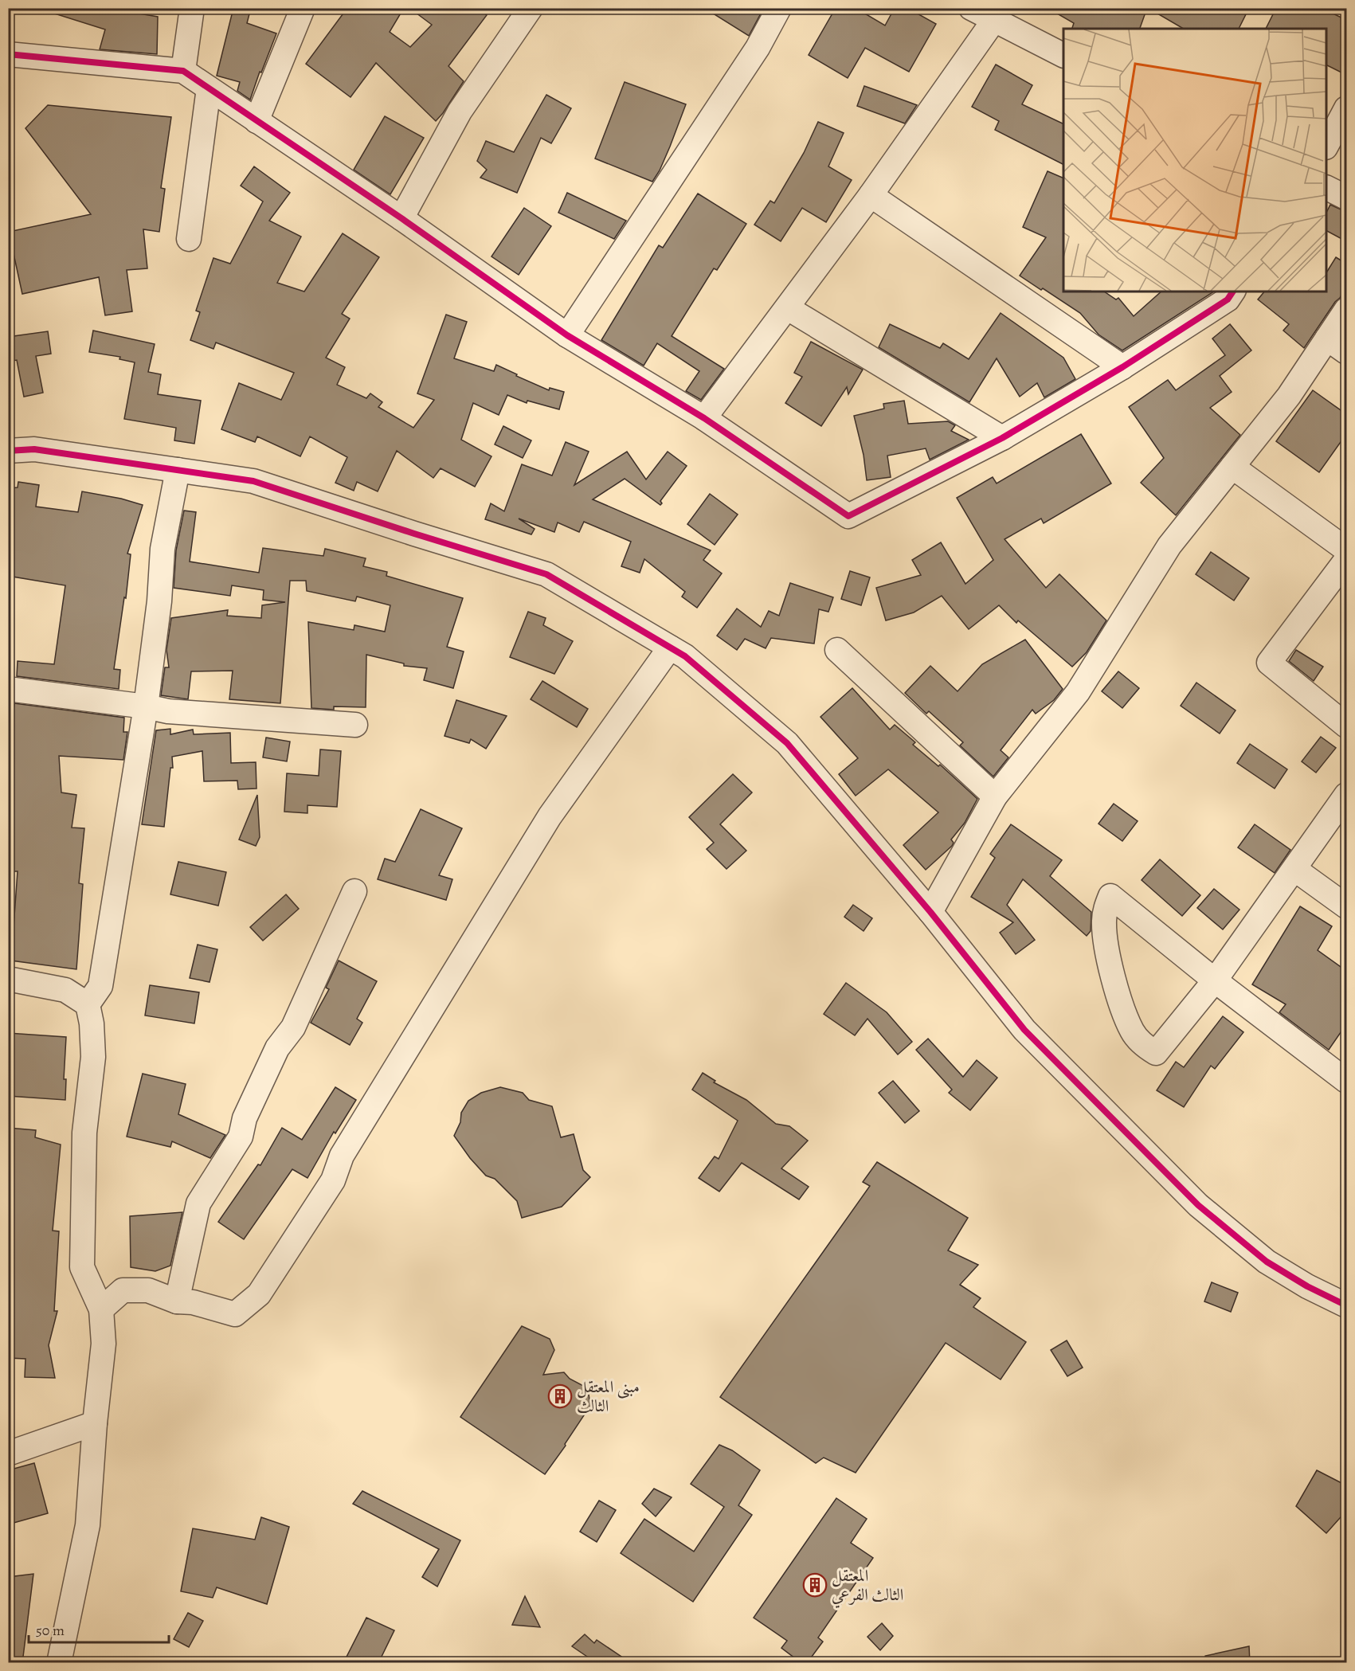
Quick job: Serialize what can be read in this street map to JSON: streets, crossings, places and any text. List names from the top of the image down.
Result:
{
  "places": {
    "building": ["مبنى المعتقل الثالث", "المعتقل الثالث الفرعي"]
  },
  "scale_bar": "50 m"
}
